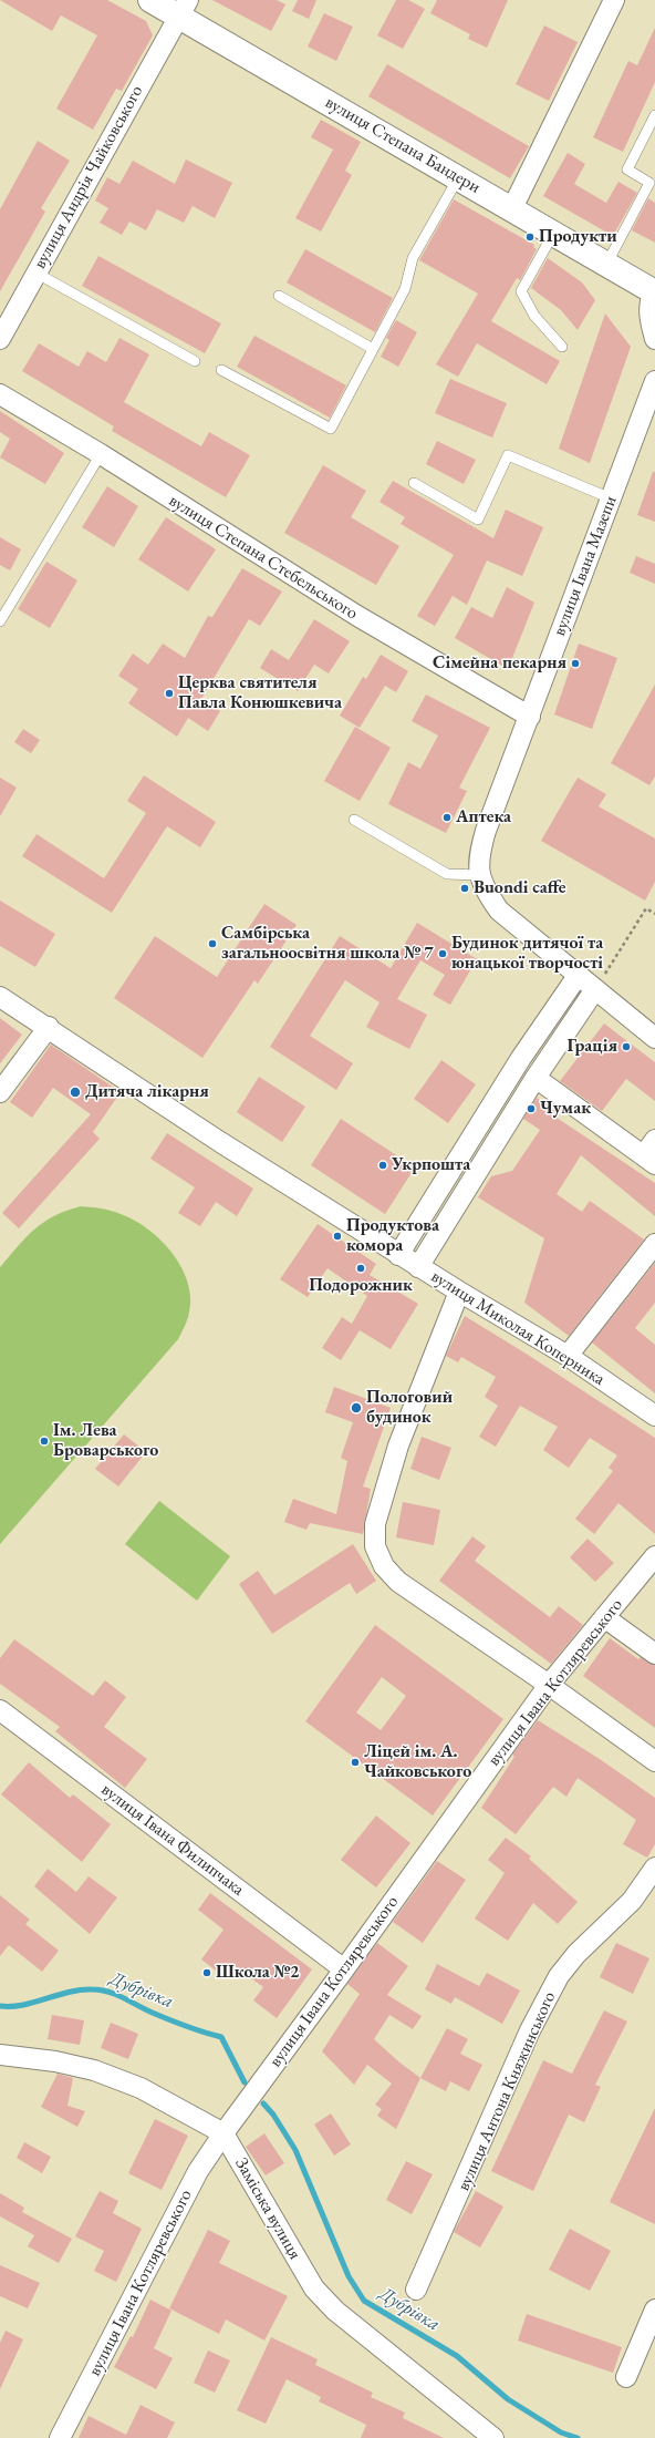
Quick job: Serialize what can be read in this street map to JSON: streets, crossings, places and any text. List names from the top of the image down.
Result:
{
  "streets": {
    "main road": ["вулиця Степана Бандери"],
    "street": [
      "вулиця Андрія Чайковського",
      "вулиця Степана Стебельського",
      "вулиця Івана Мазепи",
      "вулиця Миколая Коперника",
      "вулиця Івана Котляревського",
      "вулиця Івана Филипчака",
      "вулиця Антона Княжинського",
      "Заміська вулиця"
    ]
  },
  "crossings": [
    ["вулиця Степана Бандери", "вулиця Андрія Чайковського"],
    ["вулиця Степана Стебельського", "вулиця Івана Мазепи"],
    ["вулиця Івана Котляревського", "вулиця Івана Филипчака"],
    ["вулиця Івана Котляревського", "Заміська вулиця"]
  ],
  "water": ["Дубрівка"],
  "places": [
    "Продукти",
    "Сімейна пекарня",
    "Церква святителя Павла Конюшкевича",
    "Аптека",
    "Buondi caffe",
    "Самбірська загальноосвітня школа № 7",
    "Будинок дитячої та юнацької творчості",
    "Грація",
    "Дитяча лікарня",
    "Чумак",
    "Укрпошта",
    "Продуктова комора",
    "Подорожник",
    "Пологовий будинок",
    "Ім. Лева Броварського",
    "Ліцей ім. А. Чайковського",
    "Школа №2"
  ]
}
